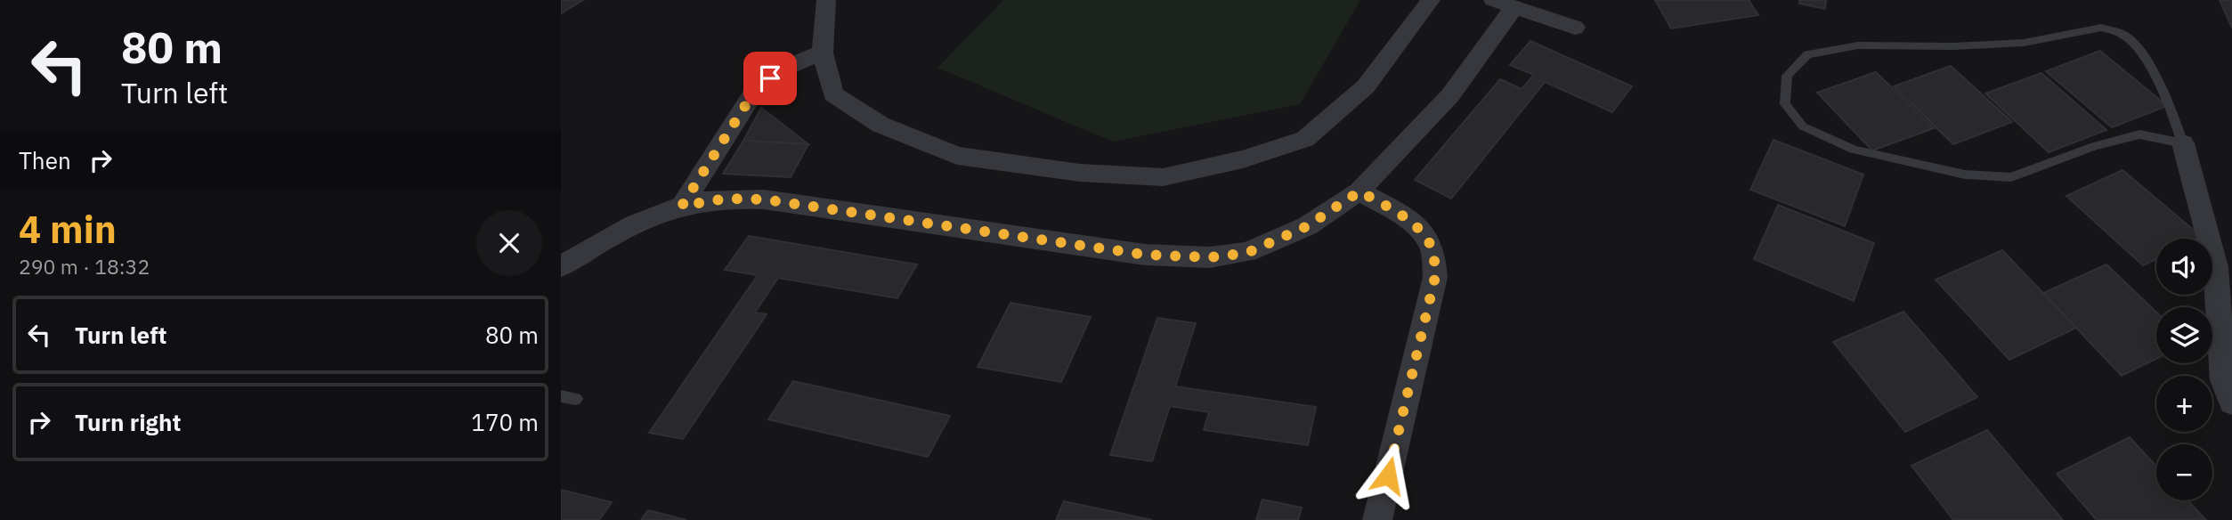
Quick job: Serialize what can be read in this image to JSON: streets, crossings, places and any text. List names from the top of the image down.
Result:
{
  "page": {
    "turn": ["80 m", "Turn left"],
    "then": "Then",
    "heading": ["4 min", "290 m · 18:32"],
    "map_buttons": ["+", "−"],
    "list": [
      {
        "name": "Turn left",
        "value": "80 m"
      },
      {
        "name": "Turn right",
        "value": "170 m"
      }
    ]
  }
}
